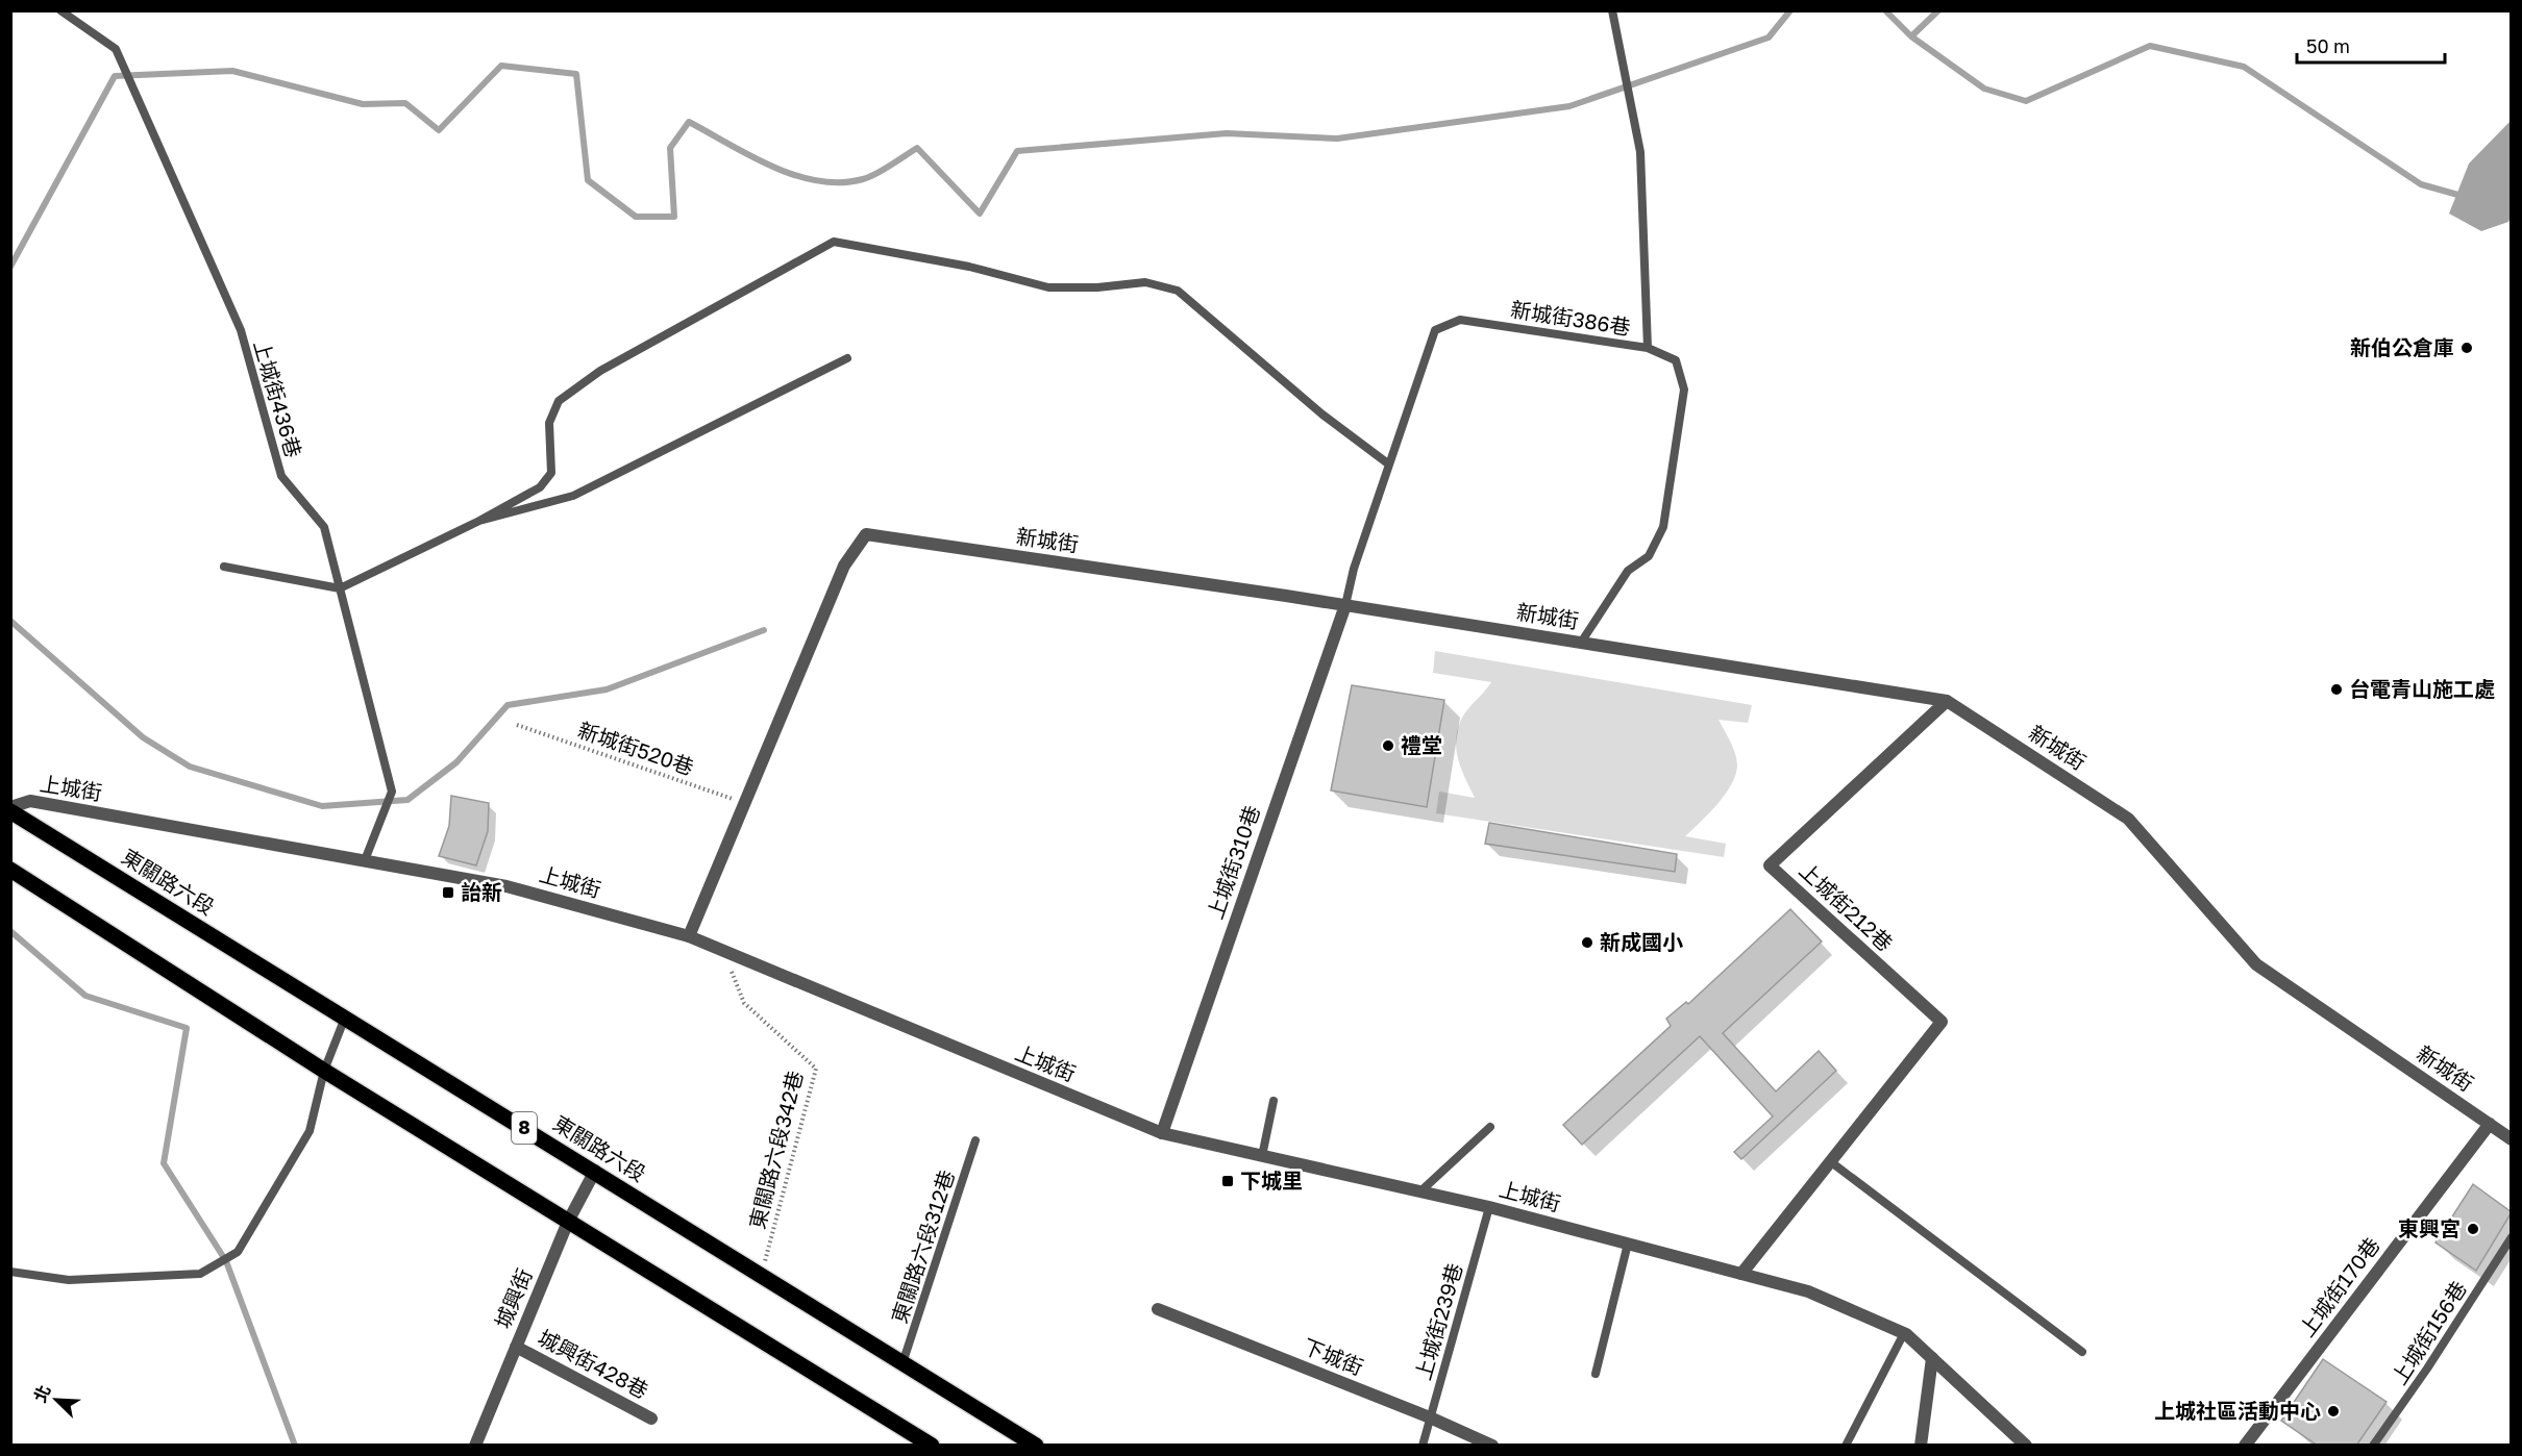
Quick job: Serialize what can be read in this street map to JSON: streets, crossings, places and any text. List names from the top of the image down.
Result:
{
  "streets": {
    "main road": ["東關路六段", "8"],
    "street": [
      "新城街",
      "上城街",
      "上城街310巷",
      "上城街212巷",
      "上城街170巷",
      "城興街",
      "下城街",
      "城興街428巷"
    ],
    "lane": [
      "新城街386巷",
      "上城街436巷",
      "東關路六段312巷",
      "上城街239巷",
      "上城街156巷"
    ],
    "path": ["新城街520巷", "東關路六段342巷"]
  },
  "crossings": [
    ["新城街386巷", "新城街"],
    ["新城街386巷", "上城街310巷"],
    ["上城街436巷", "上城街"],
    ["新城街", "新城街520巷"],
    ["新城街", "上城街"],
    ["新城街", "上城街310巷"],
    ["新城街", "上城街212巷"],
    ["新城街", "上城街170巷"],
    ["上城街", "上城街310巷"],
    ["上城街", "東關路六段"],
    ["上城街", "上城街212巷"],
    ["上城街", "東關路六段342巷"],
    ["上城街", "上城街239巷"],
    ["東關路六段", "東關路六段342巷"],
    ["東關路六段", "東關路六段312巷"],
    ["東關路六段", "城興街"],
    ["城興街", "城興街428巷"],
    ["上城街239巷", "下城街"]
  ],
  "places": {
    "other": [
      "新伯公倉庫",
      "台電青山施工處",
      "禮堂",
      "新成國小",
      "東興宮",
      "上城社區活動中心"
    ],
    "transit": ["詒新", "下城里"]
  },
  "scale_bar": "50 m",
  "north": "top left"
}
